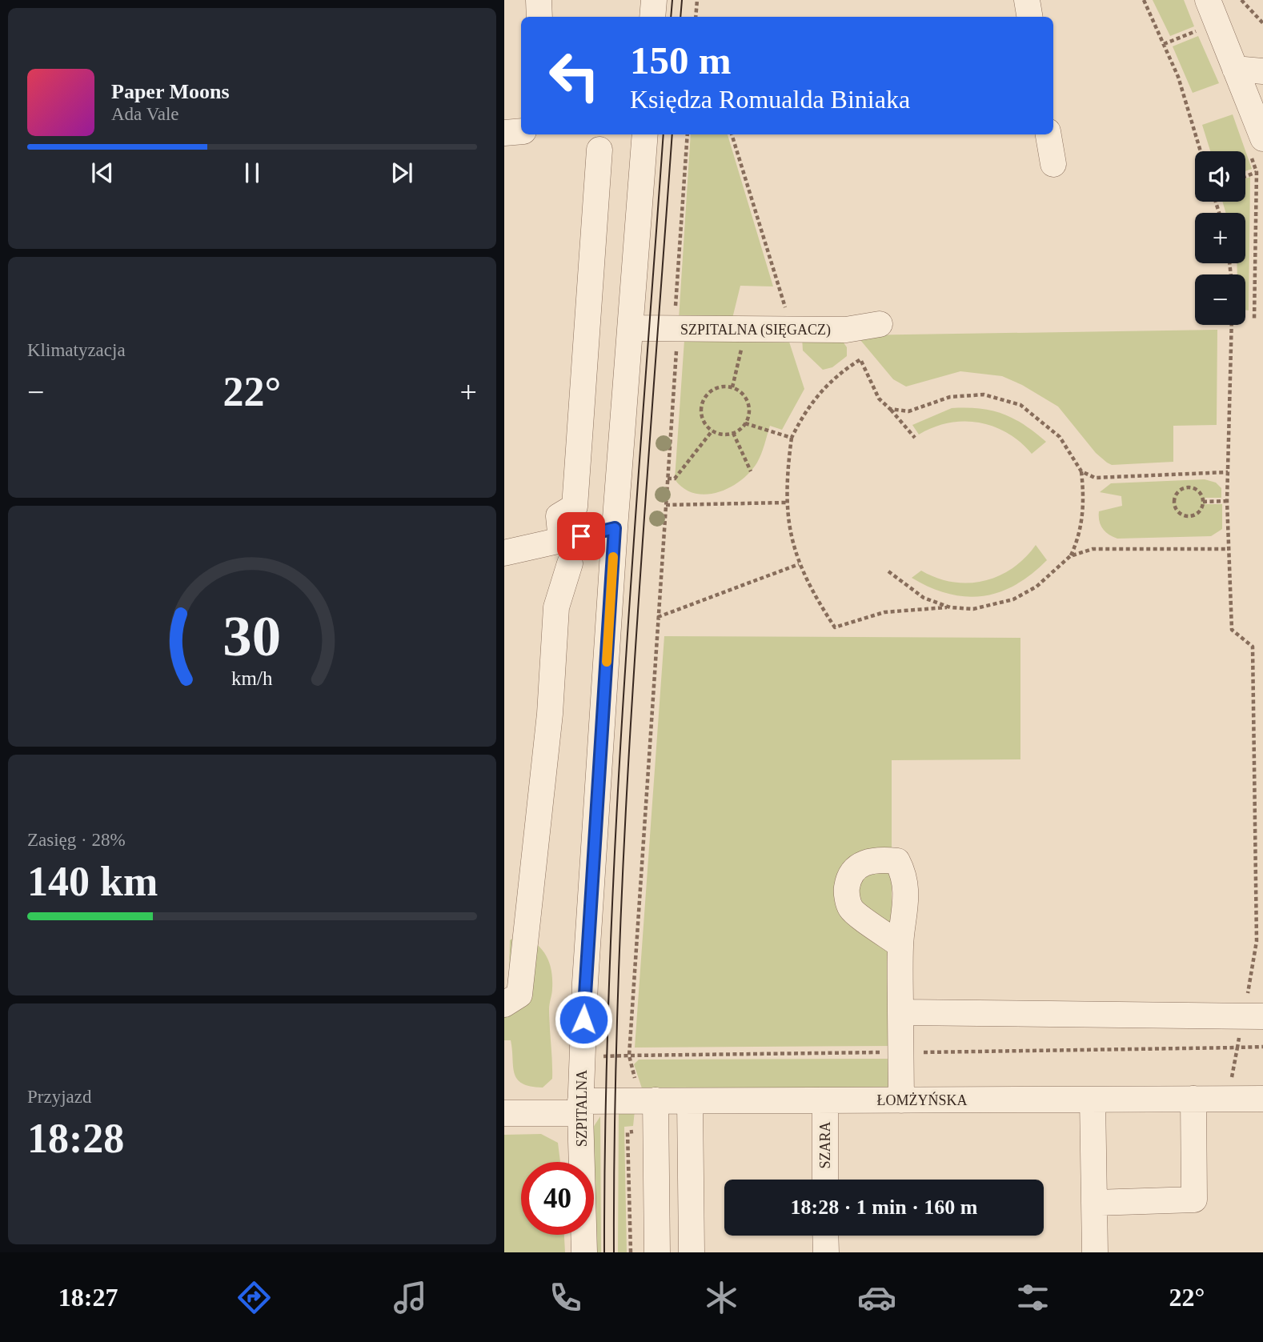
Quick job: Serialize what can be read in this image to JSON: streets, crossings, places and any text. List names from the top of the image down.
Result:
{
  "streets": {
    "street": [
      "SZPITALNA (SIĘGACZ)",
      "ŁOMŻYŃSKA",
      "SZPITALNA",
      "SZARA"
    ]
  },
  "crossings": [
    ["SZPITALNA (SIĘGACZ)", "SZPITALNA"],
    ["ŁOMŻYŃSKA", "SZPITALNA"],
    ["ŁOMŻYŃSKA", "SZARA"]
  ],
  "page": {
    "turn": ["150 m", "Księdza Romualda Biniaka"],
    "song": ["Paper Moons", "Ada Vale"],
    "map_buttons": ["+", "−"],
    "tile": [
      "Klimatyzacja",
      ["Zasięg · 28%", "140 km"],
      ["Przyjazd", "18:28"]
    ],
    "heat": ["−", "22°", "+"],
    "limit": "40",
    "trip": "18:28 · 1 min · 160 m",
    "tabs": ["18:27", "22°"],
    "gauge": ["30", "km/h"]
  }
}
